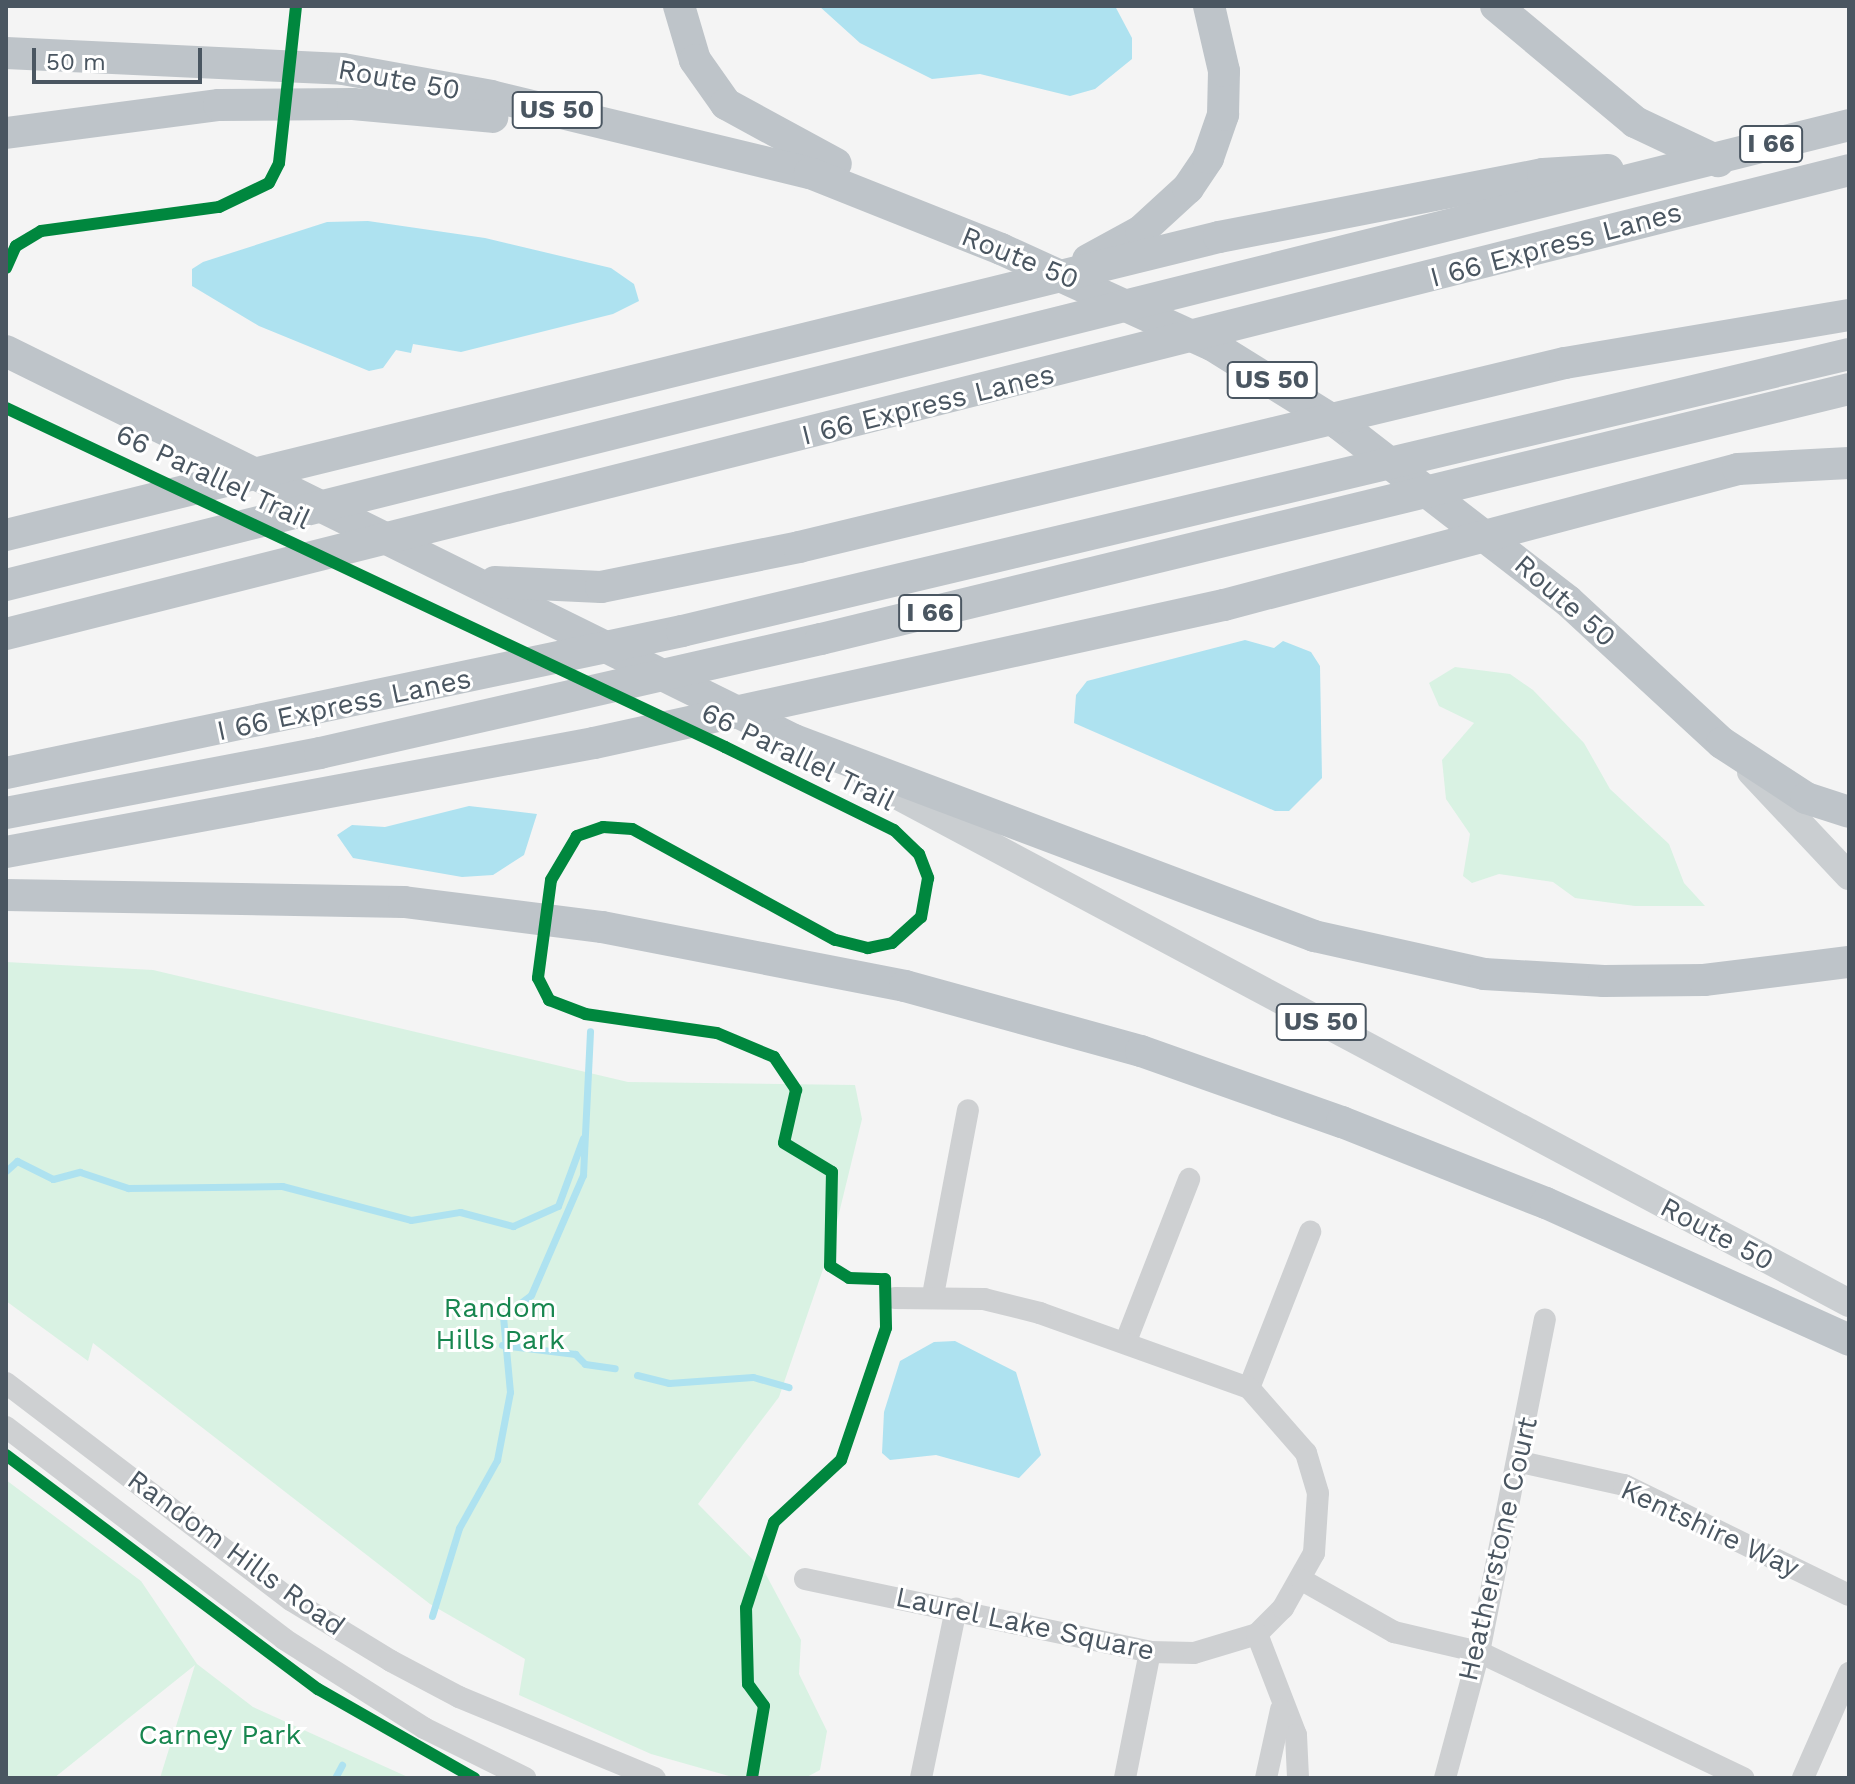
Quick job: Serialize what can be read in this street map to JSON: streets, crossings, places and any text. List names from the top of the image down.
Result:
{
  "streets": {
    "highway": [
      "Route 50",
      "US 50",
      "I 66",
      "I 66 Express Lanes"
    ],
    "street": [
      "Kentshire Way",
      "Heatherstone Court",
      "Random Hills Road",
      "Laurel Lake Square"
    ],
    "cycle path": ["66 Parallel Trail"]
  },
  "crossings": [
    ["Kentshire Way", "Heatherstone Court"]
  ],
  "parks": ["Random Hills Park", "Carney Park"],
  "scale_bar": "50 m"
}
